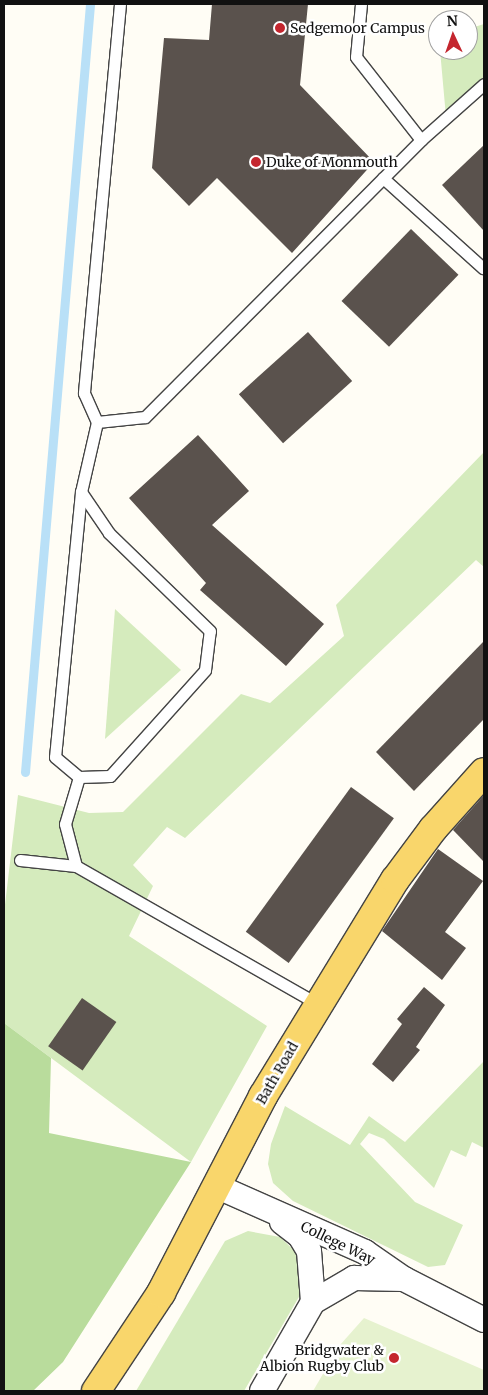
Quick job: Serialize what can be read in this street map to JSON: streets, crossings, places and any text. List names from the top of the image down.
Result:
{
  "streets": {
    "main road": ["Bath Road"],
    "street": ["College Way"]
  },
  "crossings": [
    ["Bath Road", "College Way"]
  ],
  "places": ["Sedgemoor Campus", "Duke of Monmouth", "Bridgwater & Albion Rugby Club"],
  "north": "top"
}
